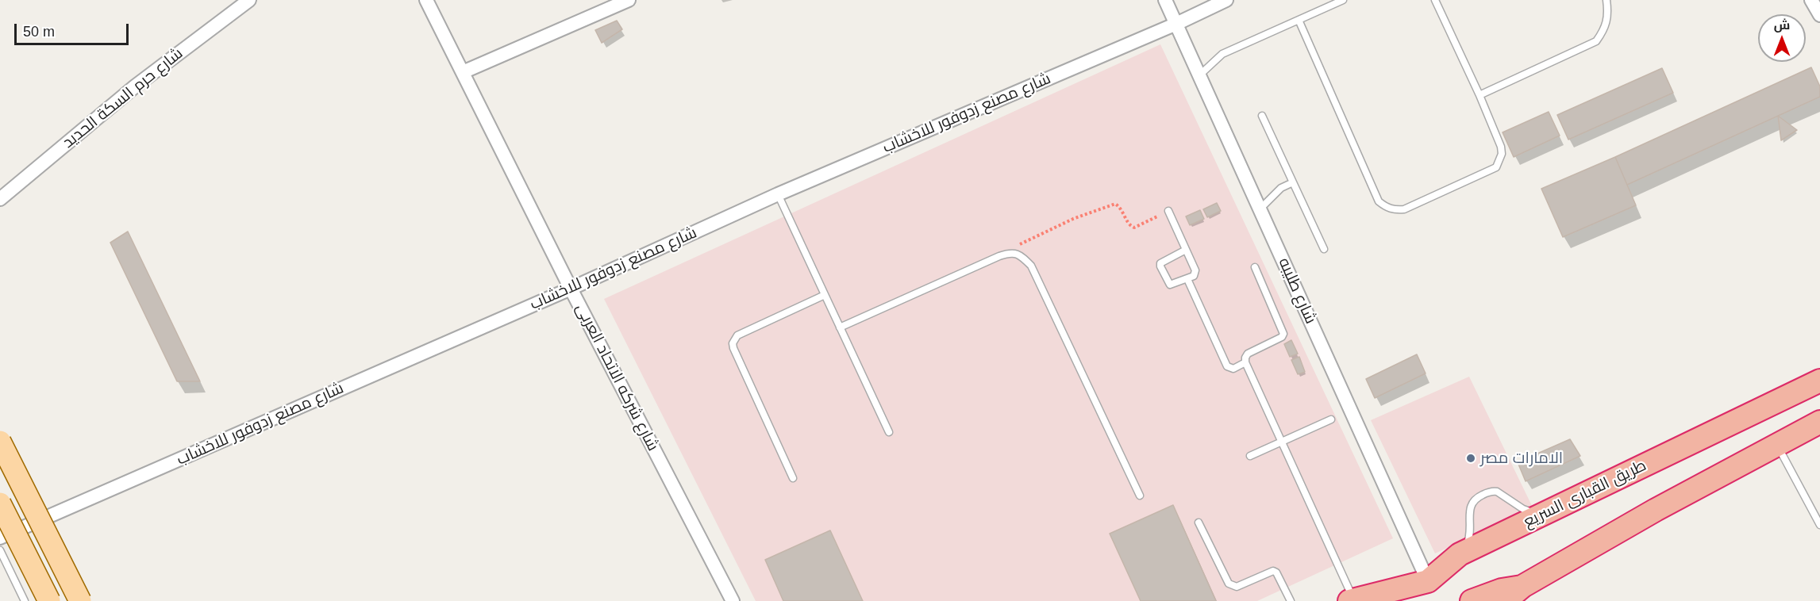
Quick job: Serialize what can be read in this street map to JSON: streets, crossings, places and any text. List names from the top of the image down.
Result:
{
  "streets": {
    "highway": ["طريق القبارى السريع"],
    "street": [
      "شارع حرم السكة الحديد",
      "شارع مصنع زدوفور للاخشاب",
      "شارع طليبه",
      "شارع شركه الاتحاد العربى"
    ]
  },
  "crossings": [
    ["شارع مصنع زدوفور للاخشاب", "شارع طليبه"],
    ["شارع مصنع زدوفور للاخشاب", "شارع شركه الاتحاد العربى"],
    ["شارع طليبه", "طريق القبارى السريع"]
  ],
  "places": ["الامارات مصر"],
  "scale_bar": "50 m",
  "north": "top"
}
